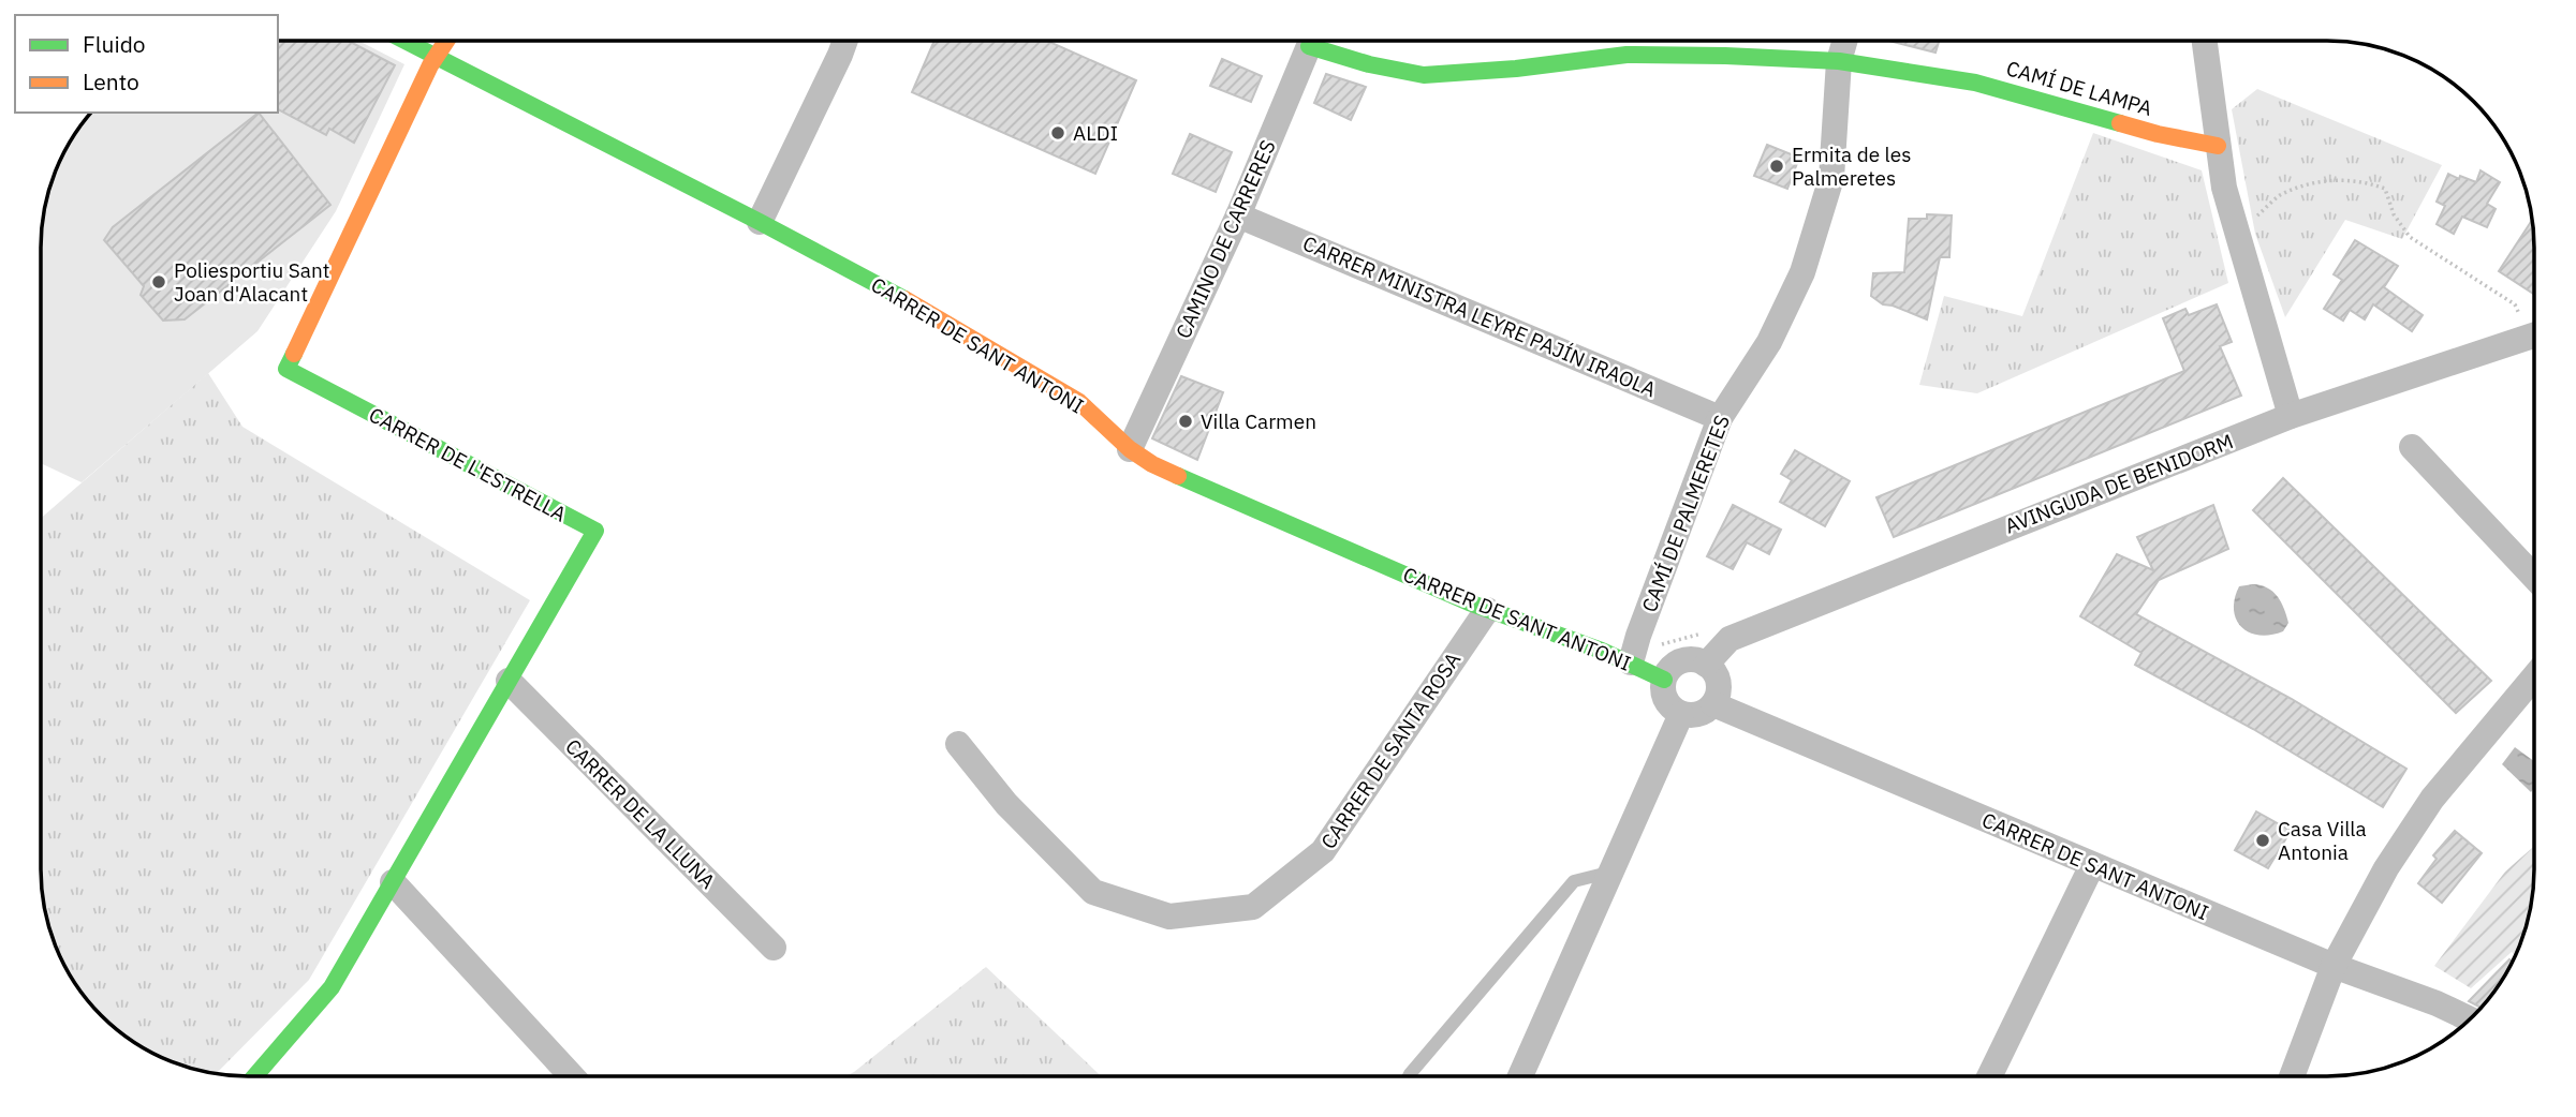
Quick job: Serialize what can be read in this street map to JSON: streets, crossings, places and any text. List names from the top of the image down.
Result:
{
  "streets": {
    "street": [
      "CAMÍ DE LAMPA",
      "CAMINO DE CARRERES",
      "CARRER MINISTRA LEYRE PAJÍN IRAOLA",
      "CARRER DE SANT ANTONI",
      "CARRER DE L'ESTRELLA",
      "AVINGUDA DE BENIDORM",
      "CAMÍ DE PALMERETES",
      "CARRER DE SANTA ROSA",
      "CARRER DE LA LLUNA"
    ]
  },
  "crossings": [
    ["CAMÍ DE LAMPA", "CAMÍ DE PALMERETES"],
    ["CAMINO DE CARRERES", "CARRER MINISTRA LEYRE PAJÍN IRAOLA"],
    ["CAMINO DE CARRERES", "CARRER DE SANT ANTONI"],
    ["CARRER MINISTRA LEYRE PAJÍN IRAOLA", "CAMÍ DE PALMERETES"],
    ["CARRER DE SANT ANTONI", "CARRER DE L'ESTRELLA"],
    ["CARRER DE SANT ANTONI", "AVINGUDA DE BENIDORM"],
    ["CARRER DE SANT ANTONI", "CAMÍ DE PALMERETES"],
    ["CARRER DE SANT ANTONI", "CARRER DE SANTA ROSA"],
    ["CARRER DE L'ESTRELLA", "CARRER DE LA LLUNA"]
  ],
  "places": [
    "ALDI",
    "Ermita de les Palmeretes",
    "Poliesportiu Sant Joan d'Alacant",
    "Villa Carmen",
    "Casa Villa Antonia"
  ],
  "legend": ["Fluido", "Lento"]
}
